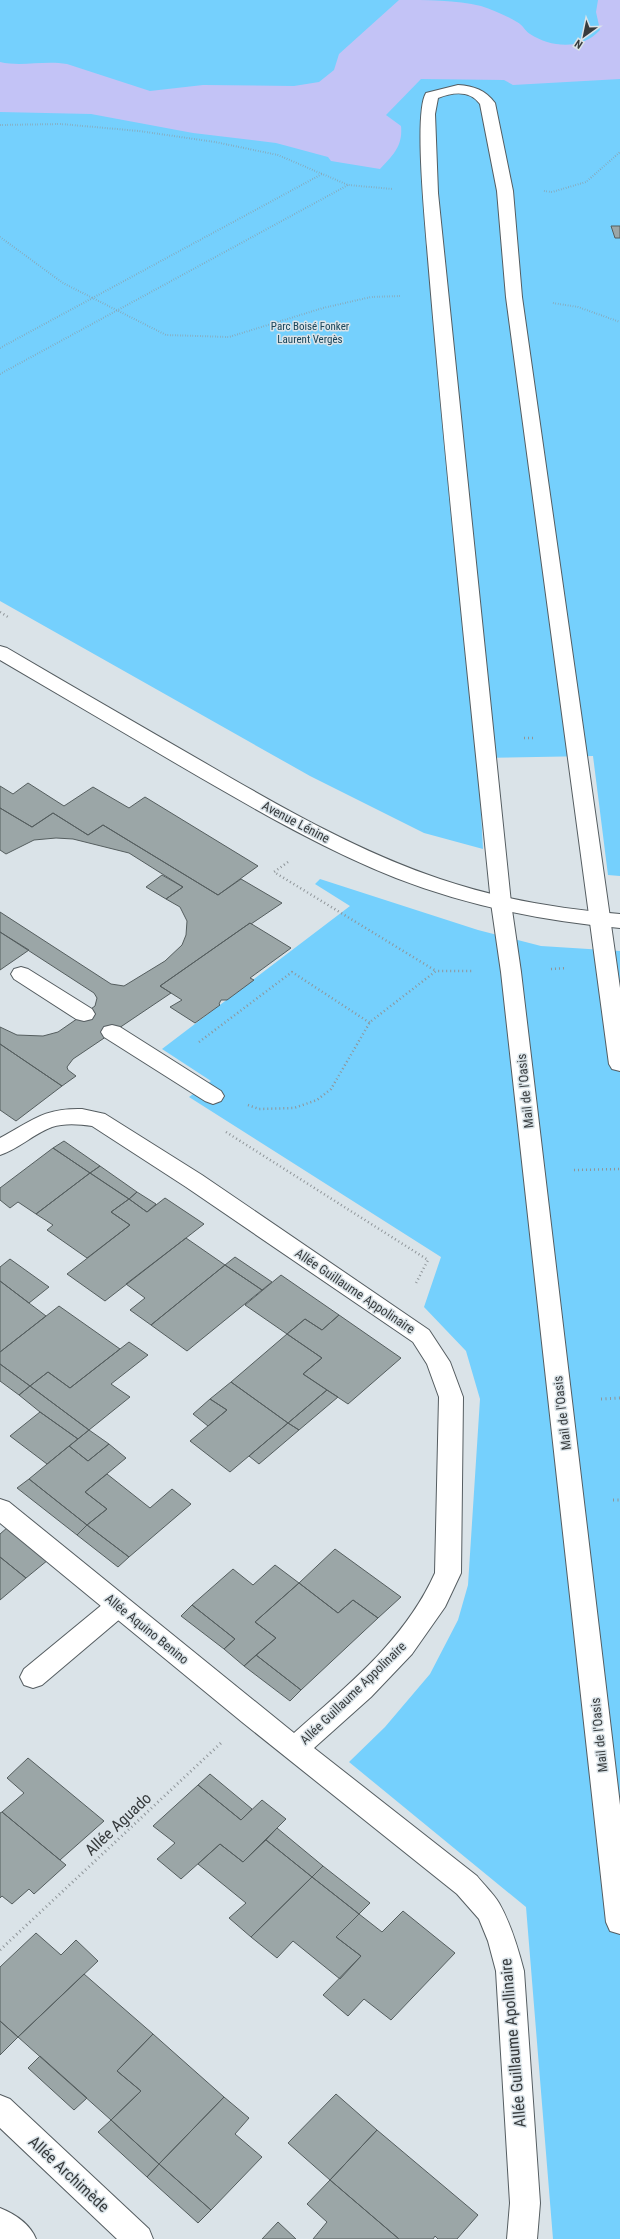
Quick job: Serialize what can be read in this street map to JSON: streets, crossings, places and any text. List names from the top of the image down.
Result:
{
  "streets": {
    "street": [
      "Avenue Lénine",
      "Mail de l'Oasis",
      "Allée Guillaume Appolinaire",
      "Allée Aquino Benino",
      "Allée Guillaume Apollinaire",
      "Allée Archimède"
    ],
    "path": ["Allée Aguado"]
  },
  "crossings": [
    ["Avenue Lénine", "Mail de l'Oasis"],
    ["Allée Guillaume Appolinaire", "Allée Aquino Benino"],
    ["Allée Guillaume Appolinaire", "Allée Guillaume Apollinaire"],
    ["Allée Aquino Benino", "Allée Aguado"],
    ["Allée Aquino Benino", "Allée Guillaume Apollinaire"]
  ],
  "parks": ["Parc Boisé Fonker Laurent Vergès"],
  "north": "bottom left"
}
